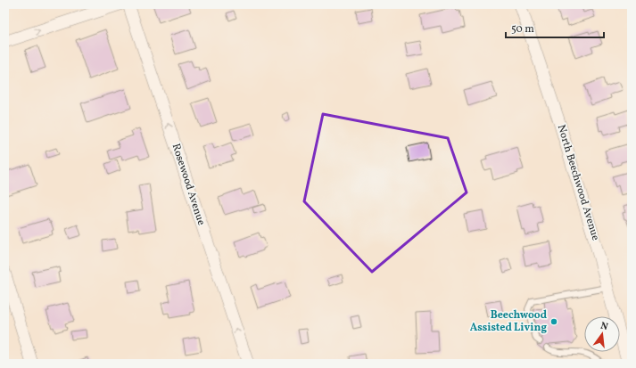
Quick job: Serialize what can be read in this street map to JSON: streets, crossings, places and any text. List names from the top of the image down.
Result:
{
  "streets": {
    "street": ["North Beechwood Avenue", "Rosewood Avenue"]
  },
  "one_way": ["Rosewood Avenue"],
  "places": ["Beechwood Assisted Living"],
  "scale_bar": "50 m",
  "north": "top"
}
